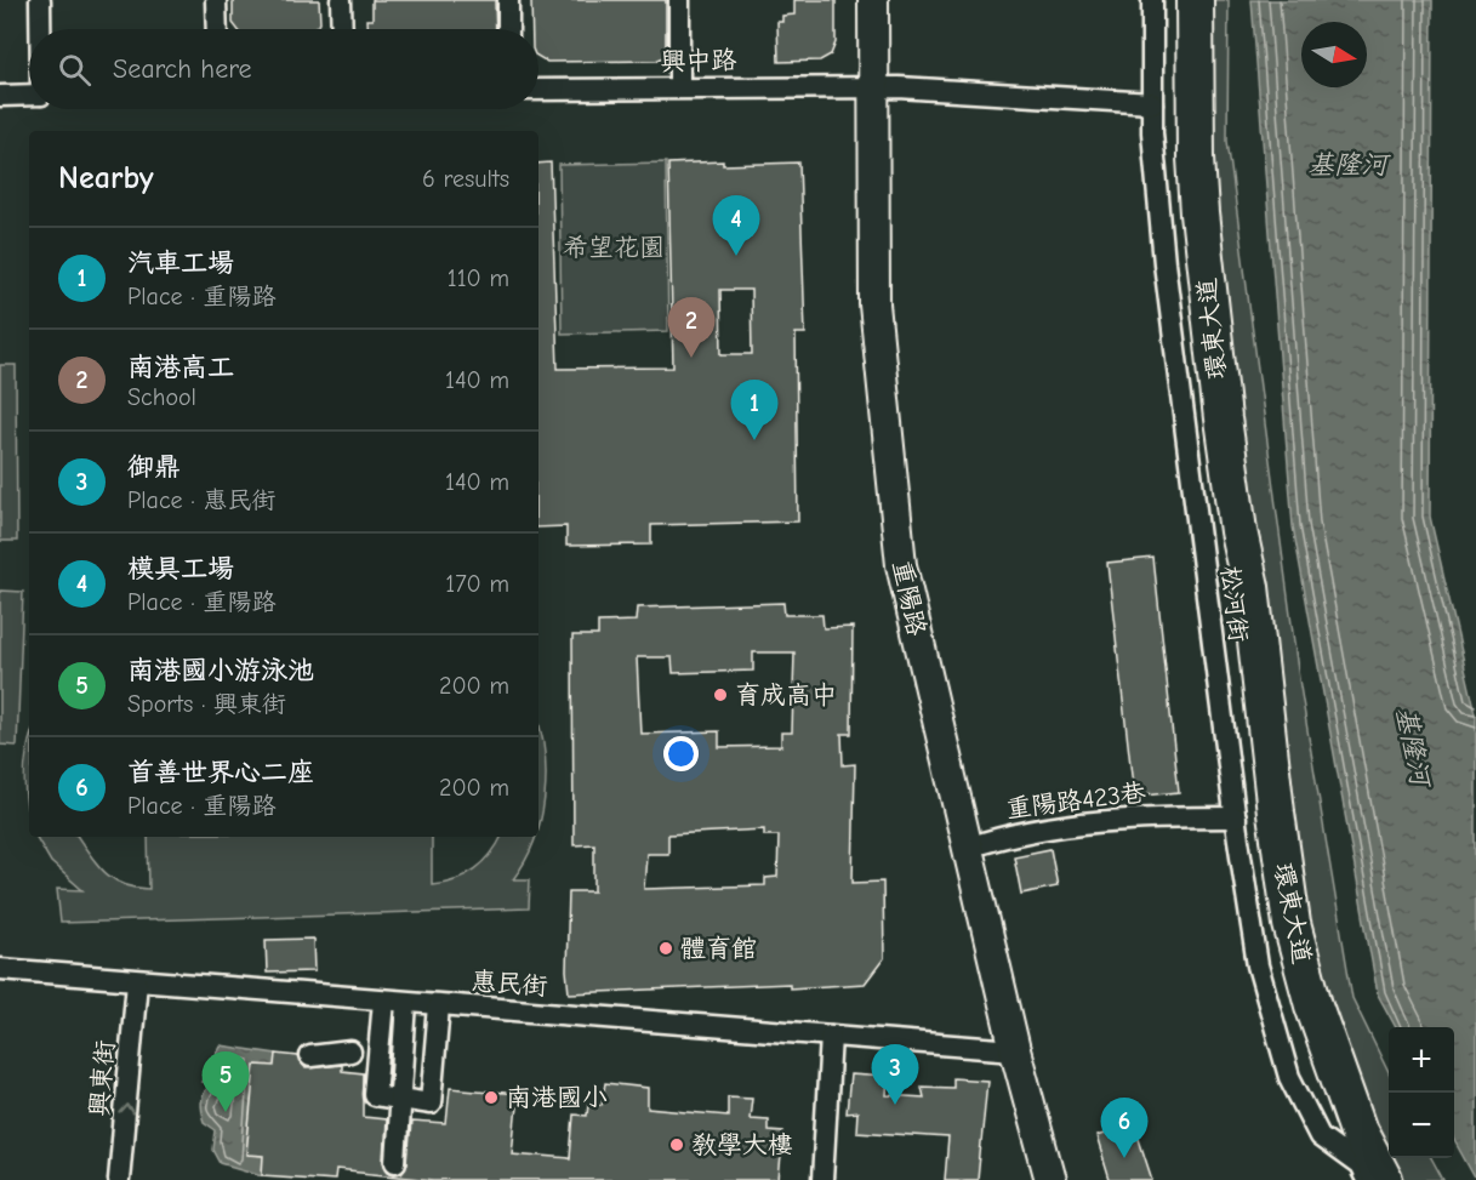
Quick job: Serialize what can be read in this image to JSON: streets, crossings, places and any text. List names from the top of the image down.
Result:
{
  "streets": {
    "highway": ["環東大道"],
    "street": [
      "興中路",
      "重陽路",
      "松河街",
      "重陽路423巷",
      "惠民街",
      "興東街"
    ]
  },
  "crossings": [
    ["興中路", "重陽路"],
    ["興中路", "松河街"],
    ["重陽路", "重陽路423巷"],
    ["重陽路", "惠民街"],
    ["松河街", "重陽路423巷"],
    ["惠民街", "興東街"]
  ],
  "one_way": ["興東街"],
  "water": ["基隆河"],
  "parks": ["希望花園"],
  "places": [
    "育成高中",
    "體育館",
    "南港國小",
    "教學大樓"
  ],
  "north": "right",
  "page": {
    "search": "Search here",
    "heading": ["Nearby", "6 results"],
    "pins": [
      "4",
      "2",
      "1",
      "3",
      "5",
      "6"
    ],
    "list": [
      {
        "mark": "1",
        "name": "汽車工場",
        "note": "Place · 重陽路",
        "value": "110 m"
      },
      {
        "mark": "2",
        "name": "南港高工",
        "note": "School",
        "value": "140 m"
      },
      {
        "mark": "3",
        "name": "御鼎",
        "note": "Place · 惠民街",
        "value": "140 m"
      },
      {
        "mark": "4",
        "name": "模具工場",
        "note": "Place · 重陽路",
        "value": "170 m"
      },
      {
        "mark": "5",
        "name": "南港國小游泳池",
        "note": "Sports · 興東街",
        "value": "200 m"
      },
      {
        "mark": "6",
        "name": "首善世界心二座",
        "note": "Place · 重陽路",
        "value": "200 m"
      }
    ],
    "map_buttons": ["+", "−"]
  }
}
